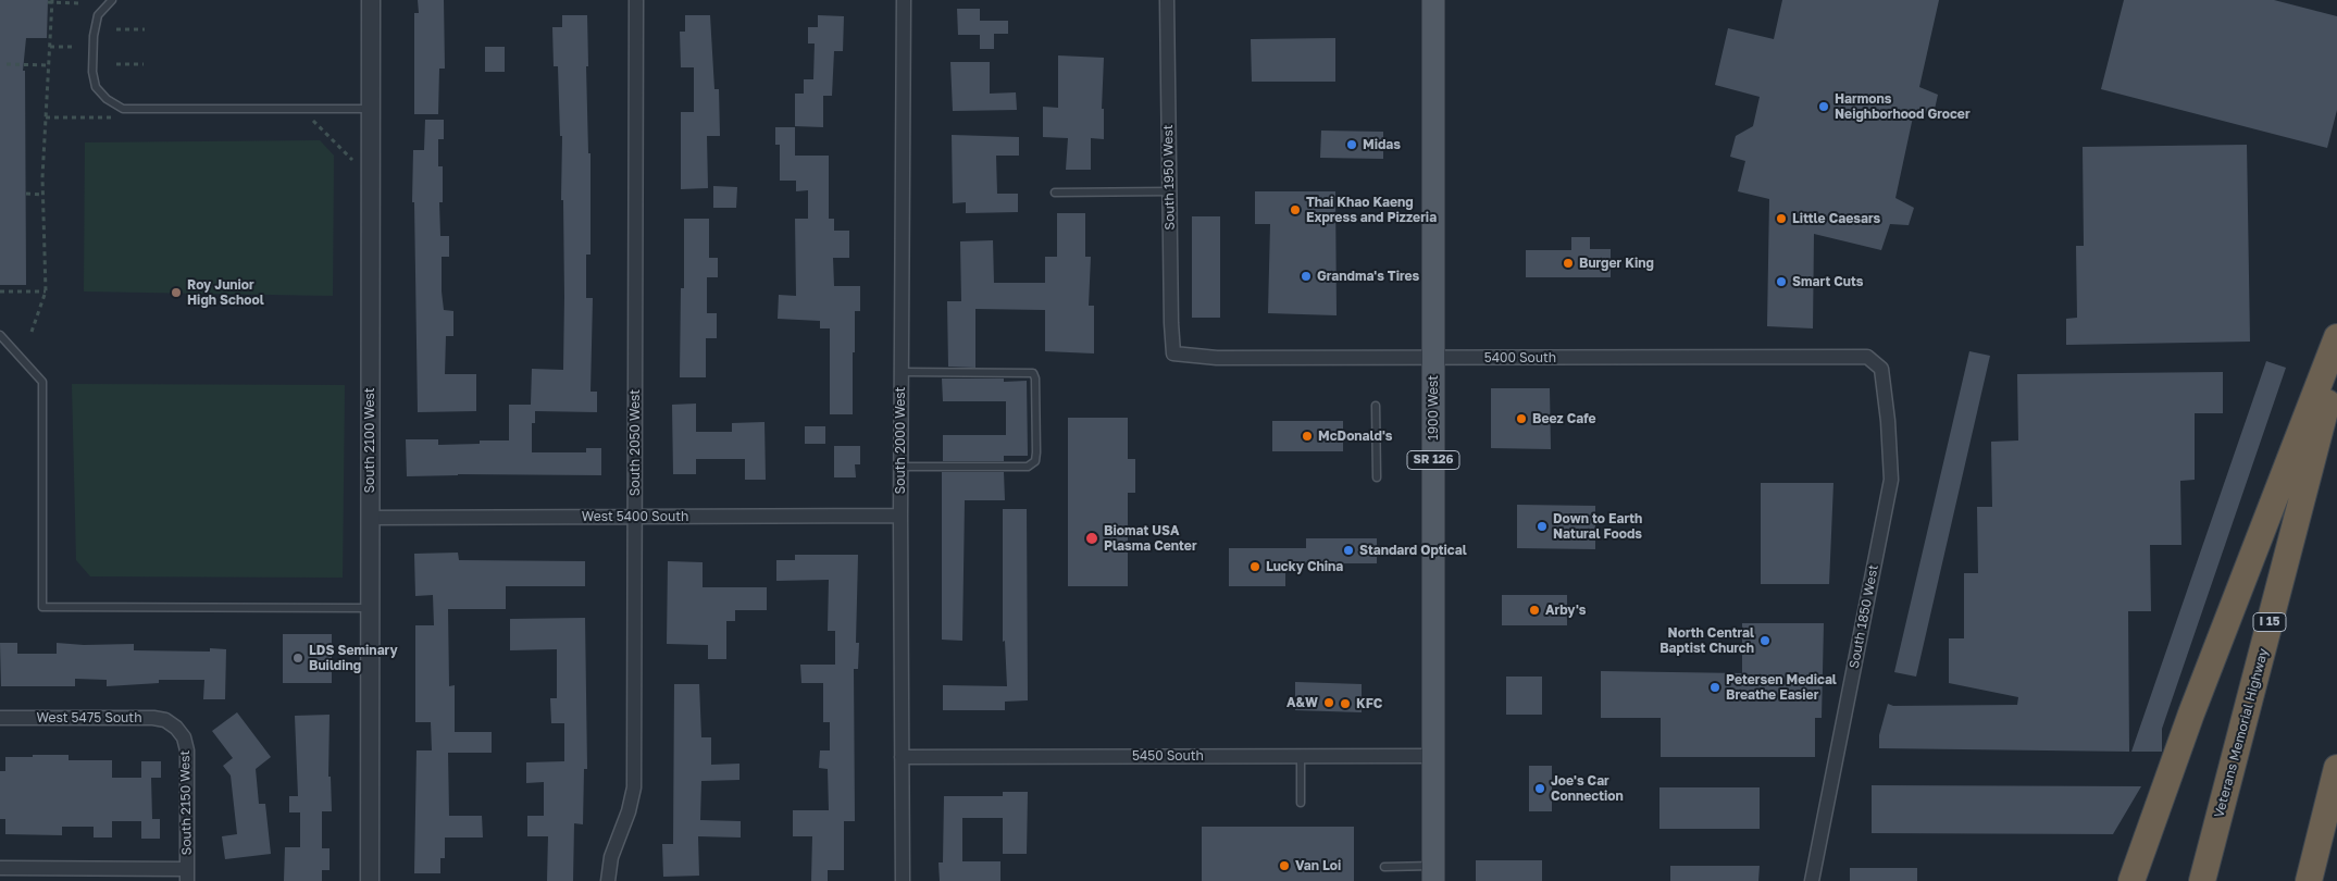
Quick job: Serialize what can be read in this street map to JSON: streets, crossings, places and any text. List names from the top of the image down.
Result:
{
  "streets": {
    "highway": ["I 15", "Veterans Memorial Highway"],
    "main road": ["1900 West", "SR 126"],
    "street": [
      "South 1950 West",
      "5400 South",
      "South 2100 West",
      "South 2000 West",
      "South 2050 West",
      "West 5400 South",
      "South 1850 West",
      "West 5475 South",
      "5450 South",
      "South 2150 West"
    ]
  },
  "crossings": [
    ["South 1950 West", "5400 South"],
    ["5400 South", "1900 West"],
    ["5400 South", "South 1850 West"],
    ["1900 West", "5450 South"],
    ["South 2100 West", "West 5400 South"],
    ["South 2000 West", "West 5400 South"],
    ["South 2000 West", "5450 South"],
    ["South 2050 West", "West 5400 South"],
    ["West 5475 South", "South 2150 West"]
  ],
  "places": [
    "Harmons Neighborhood Grocer",
    "Midas",
    "Thai Khao Kaeng Express and Pizzeria",
    "Little Caesars",
    "Burger King",
    "Grandma's Tires",
    "Smart Cuts",
    "Roy Junior High School",
    "Beez Cafe",
    "McDonald's",
    "Down to Earth Natural Foods",
    "Biomat USA Plasma Center",
    "Standard Optical",
    "Lucky China",
    "Arby's",
    "North Central Baptist Church",
    "LDS Seminary Building",
    "Petersen Medical Breathe Easier",
    "A&W",
    "KFC",
    "Joe's Car Connection",
    "Van Loi"
  ]
}
